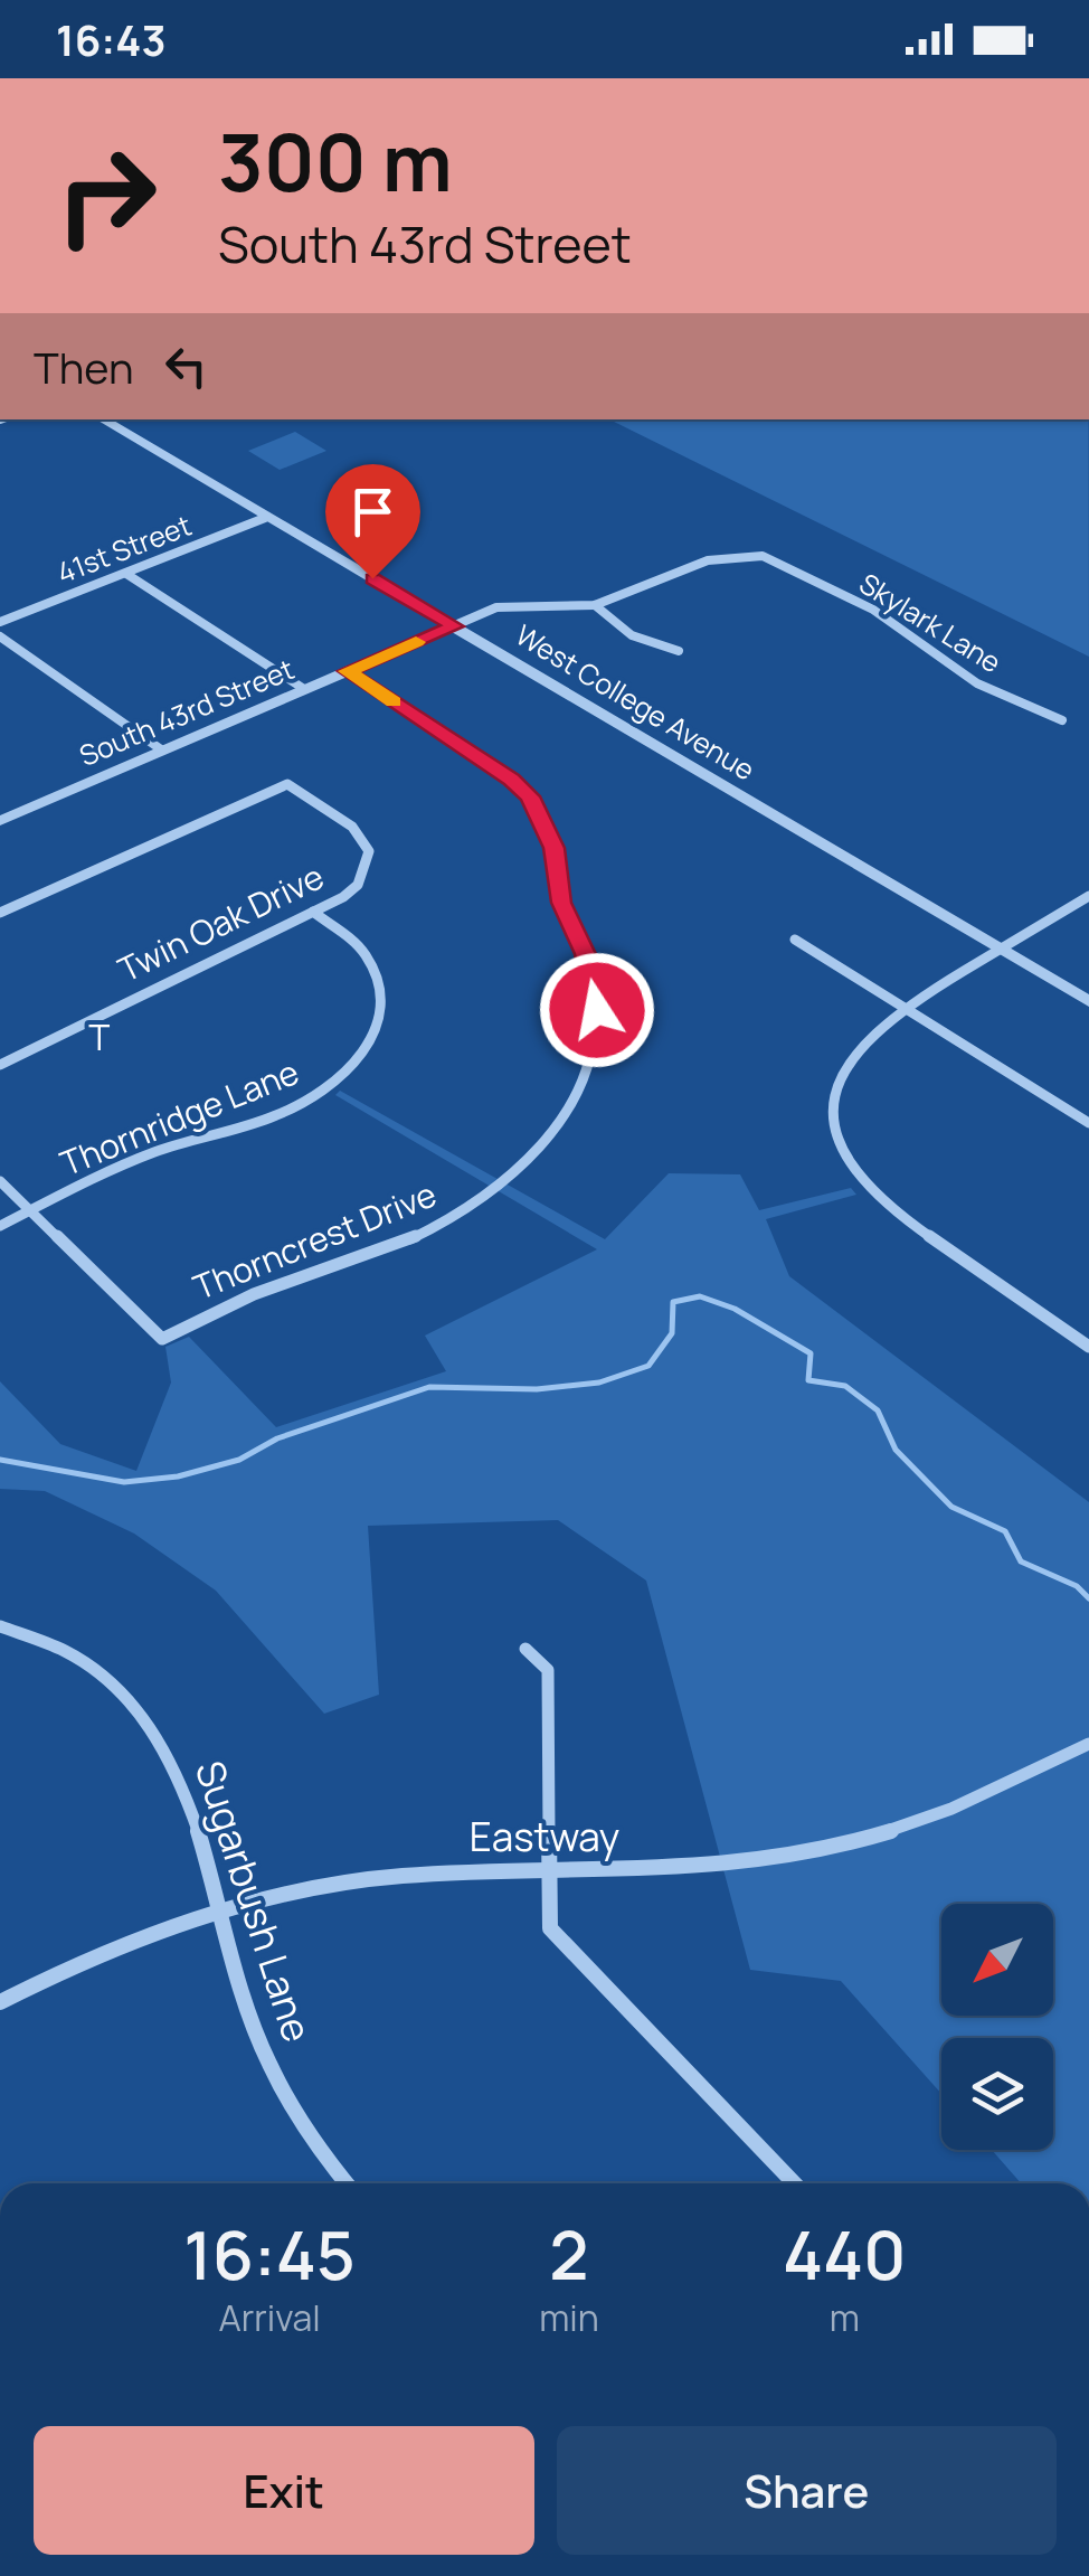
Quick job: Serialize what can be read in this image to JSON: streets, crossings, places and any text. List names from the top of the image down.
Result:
{
  "streets": {
    "street": [
      "41st Street",
      "Skylark Lane",
      "West College Avenue",
      "South 43rd Street",
      "Twin Oak Drive",
      "Thornridge Lane",
      "Thorncrest Drive",
      "Eastway",
      "Sugarbush Lane"
    ]
  },
  "crossings": [
    ["41st Street", "West College Avenue"],
    ["Skylark Lane", "West College Avenue"],
    ["Skylark Lane", "South 43rd Street"],
    ["West College Avenue", "South 43rd Street"],
    ["South 43rd Street", "Thorncrest Drive"],
    ["Twin Oak Drive", "Thornridge Lane"],
    ["Thornridge Lane", "Thorncrest Drive"],
    ["Eastway", "Sugarbush Lane"]
  ],
  "districts": ["T"],
  "north": "bottom left",
  "page": {
    "status": "16:43",
    "turn": ["300 m", "South 43rd Street"],
    "then": "Then",
    "eta": [
      "16:45",
      "Arrival",
      "2",
      "min",
      "440",
      "m"
    ],
    "buttons": ["Exit", "Share"]
  }
}
